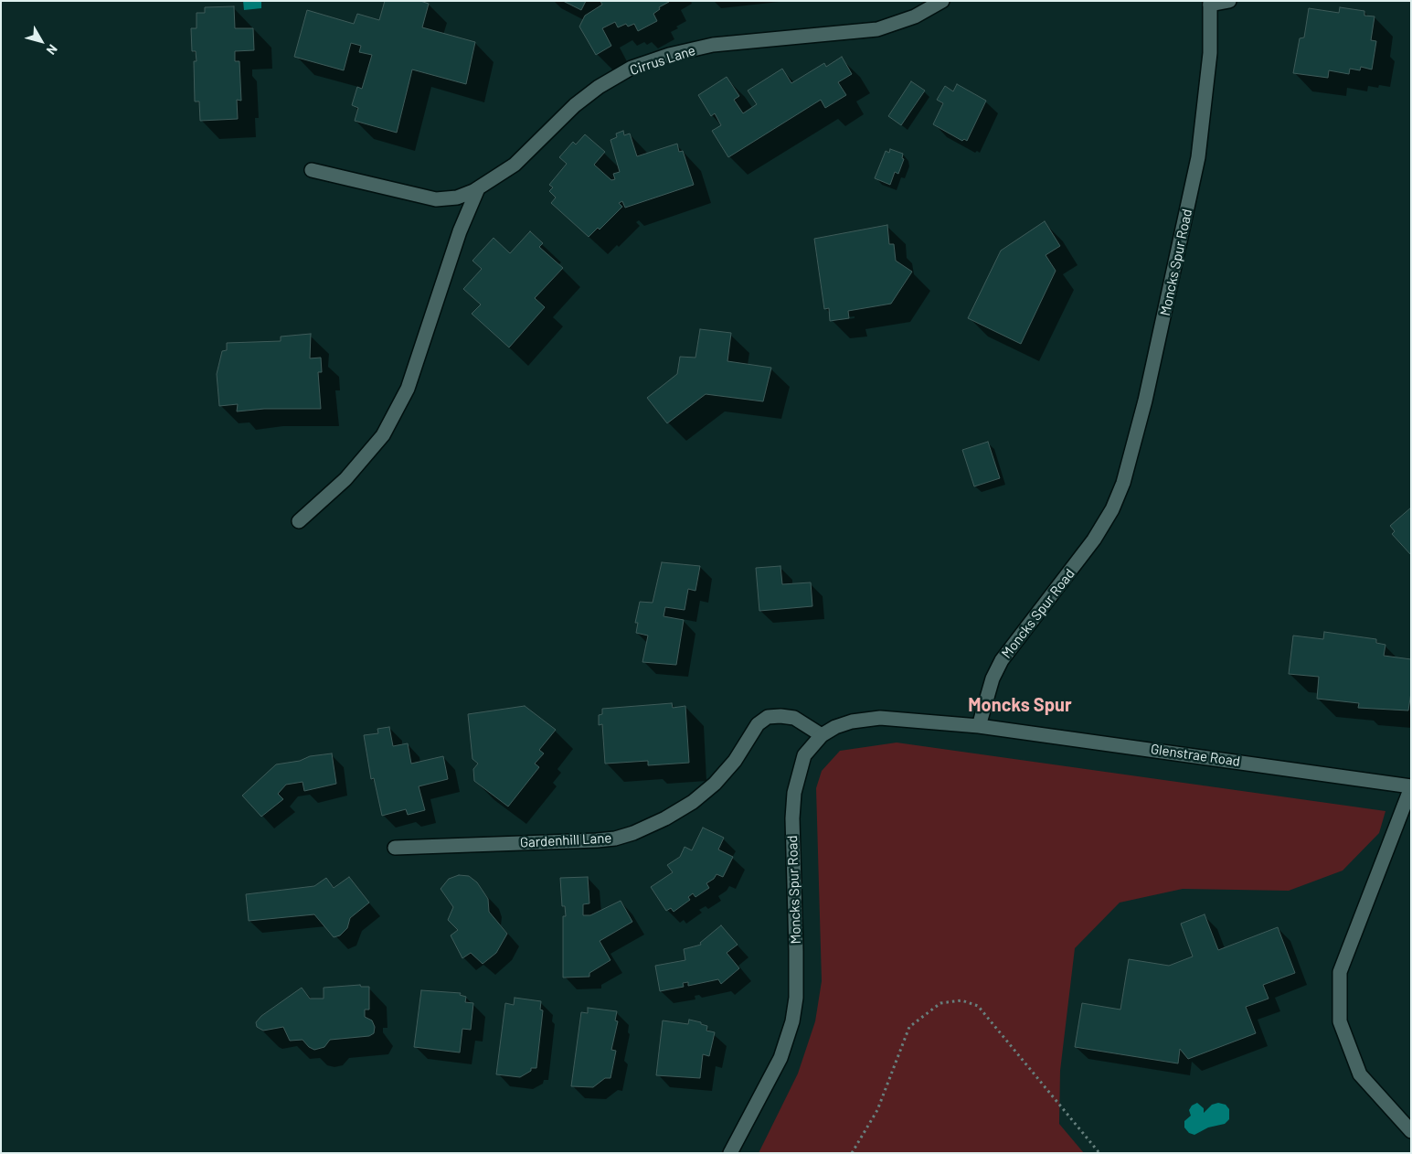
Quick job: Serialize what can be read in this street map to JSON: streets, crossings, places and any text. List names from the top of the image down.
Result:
{
  "streets": {
    "street": [
      "Cirrus Lane",
      "Moncks Spur Road",
      "Glenstrae Road",
      "Gardenhill Lane"
    ]
  },
  "crossings": [
    ["Moncks Spur Road", "Glenstrae Road"],
    ["Moncks Spur Road", "Gardenhill Lane"]
  ],
  "districts": ["Moncks Spur"],
  "north": "bottom right"
}
